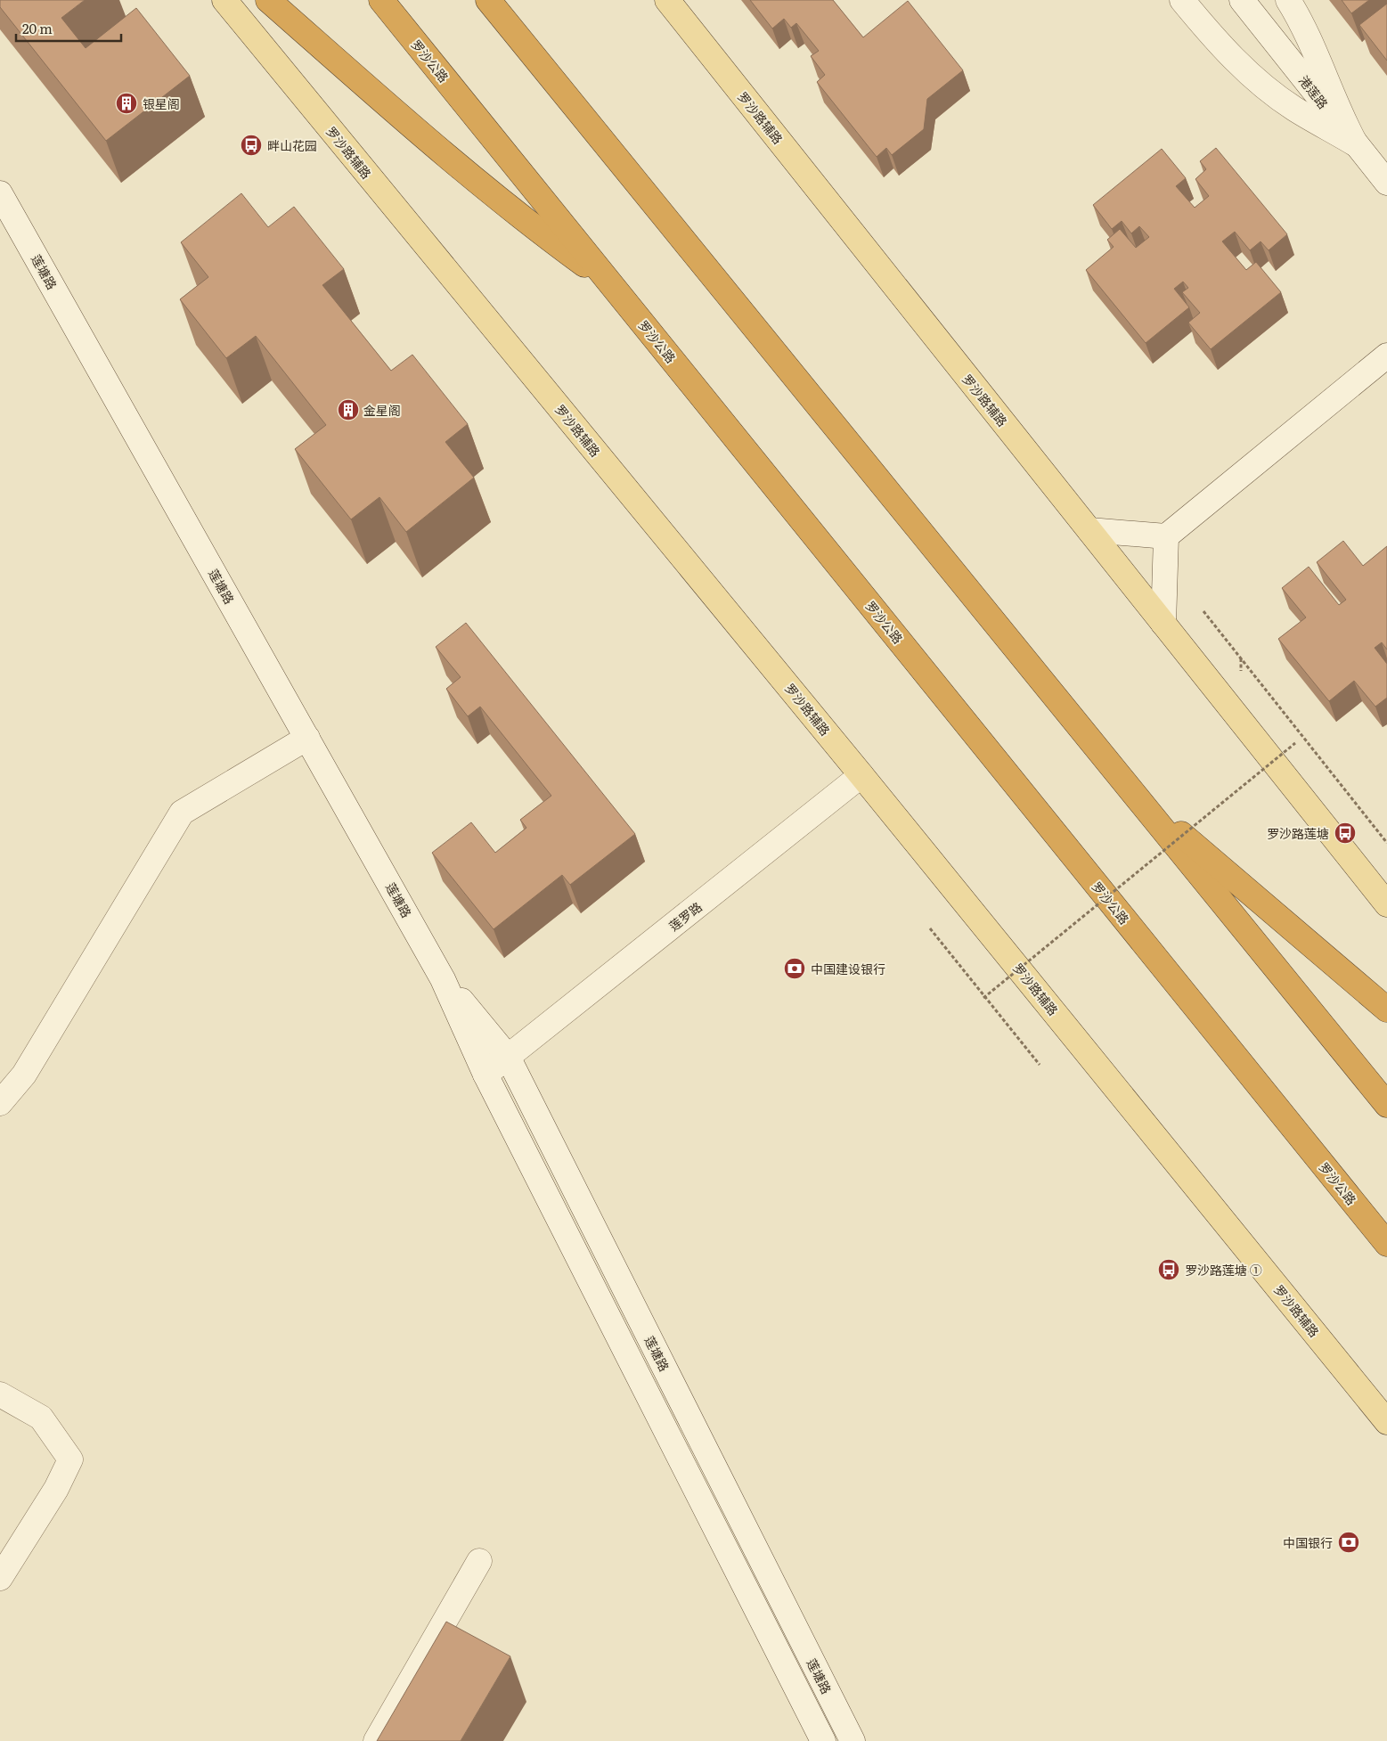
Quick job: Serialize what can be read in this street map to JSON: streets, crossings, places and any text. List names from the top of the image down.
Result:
{
  "streets": {
    "highway": ["罗沙公路"],
    "main road": ["罗沙路辅路"],
    "street": ["港莲路", "莲塘路", "莲罗路"]
  },
  "crossings": [
    ["罗沙路辅路", "莲罗路"],
    ["莲塘路", "莲罗路"]
  ],
  "places": {
    "building": ["银星阁", "金星阁"],
    "bus stop": ["畔山花园", "罗沙路莲塘", "罗沙路莲塘 ①"],
    "bank": ["中国建设银行", "中国银行"]
  },
  "scale_bar": "20 m"
}
